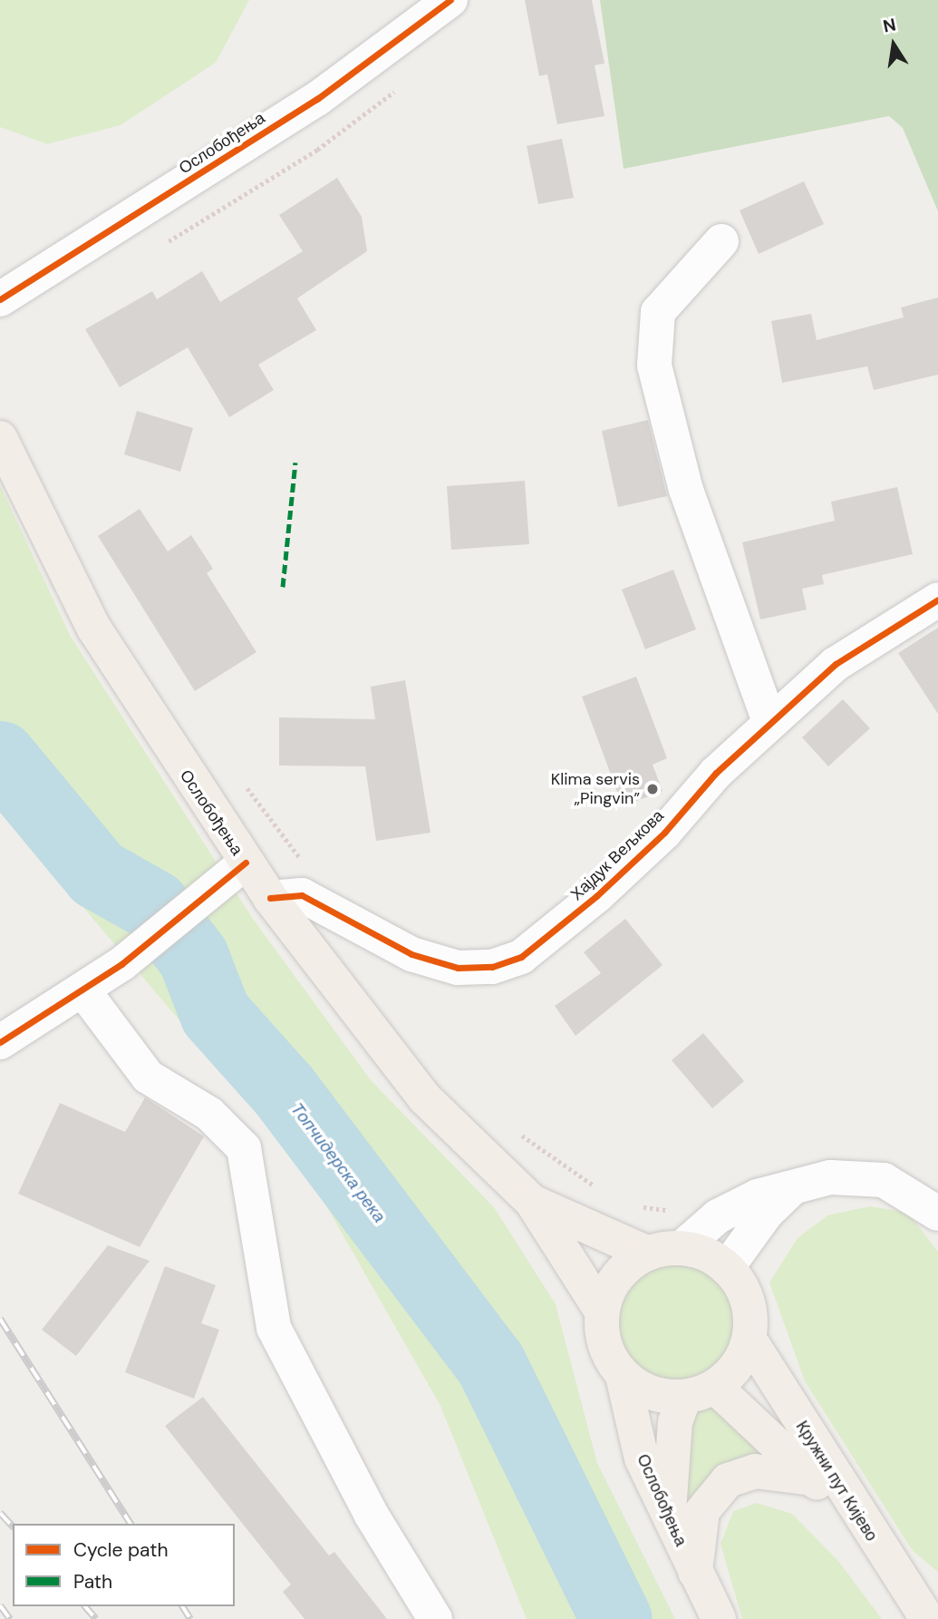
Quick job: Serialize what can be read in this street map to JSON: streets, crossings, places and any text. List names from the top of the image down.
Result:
{
  "streets": {
    "main road": ["Ослобођења", "Кружни пут Кијево"],
    "street": ["Хајдук Вељкова"]
  },
  "crossings": [
    ["Ослобођења", "Хајдук Вељкова"],
    ["Ослобођења", "Кружни пут Кијево"]
  ],
  "water": ["Топчидерска река"],
  "places": ["Klima servis „Pingvin”"],
  "legend": ["Cycle path", "Path"],
  "north": "top"
}
